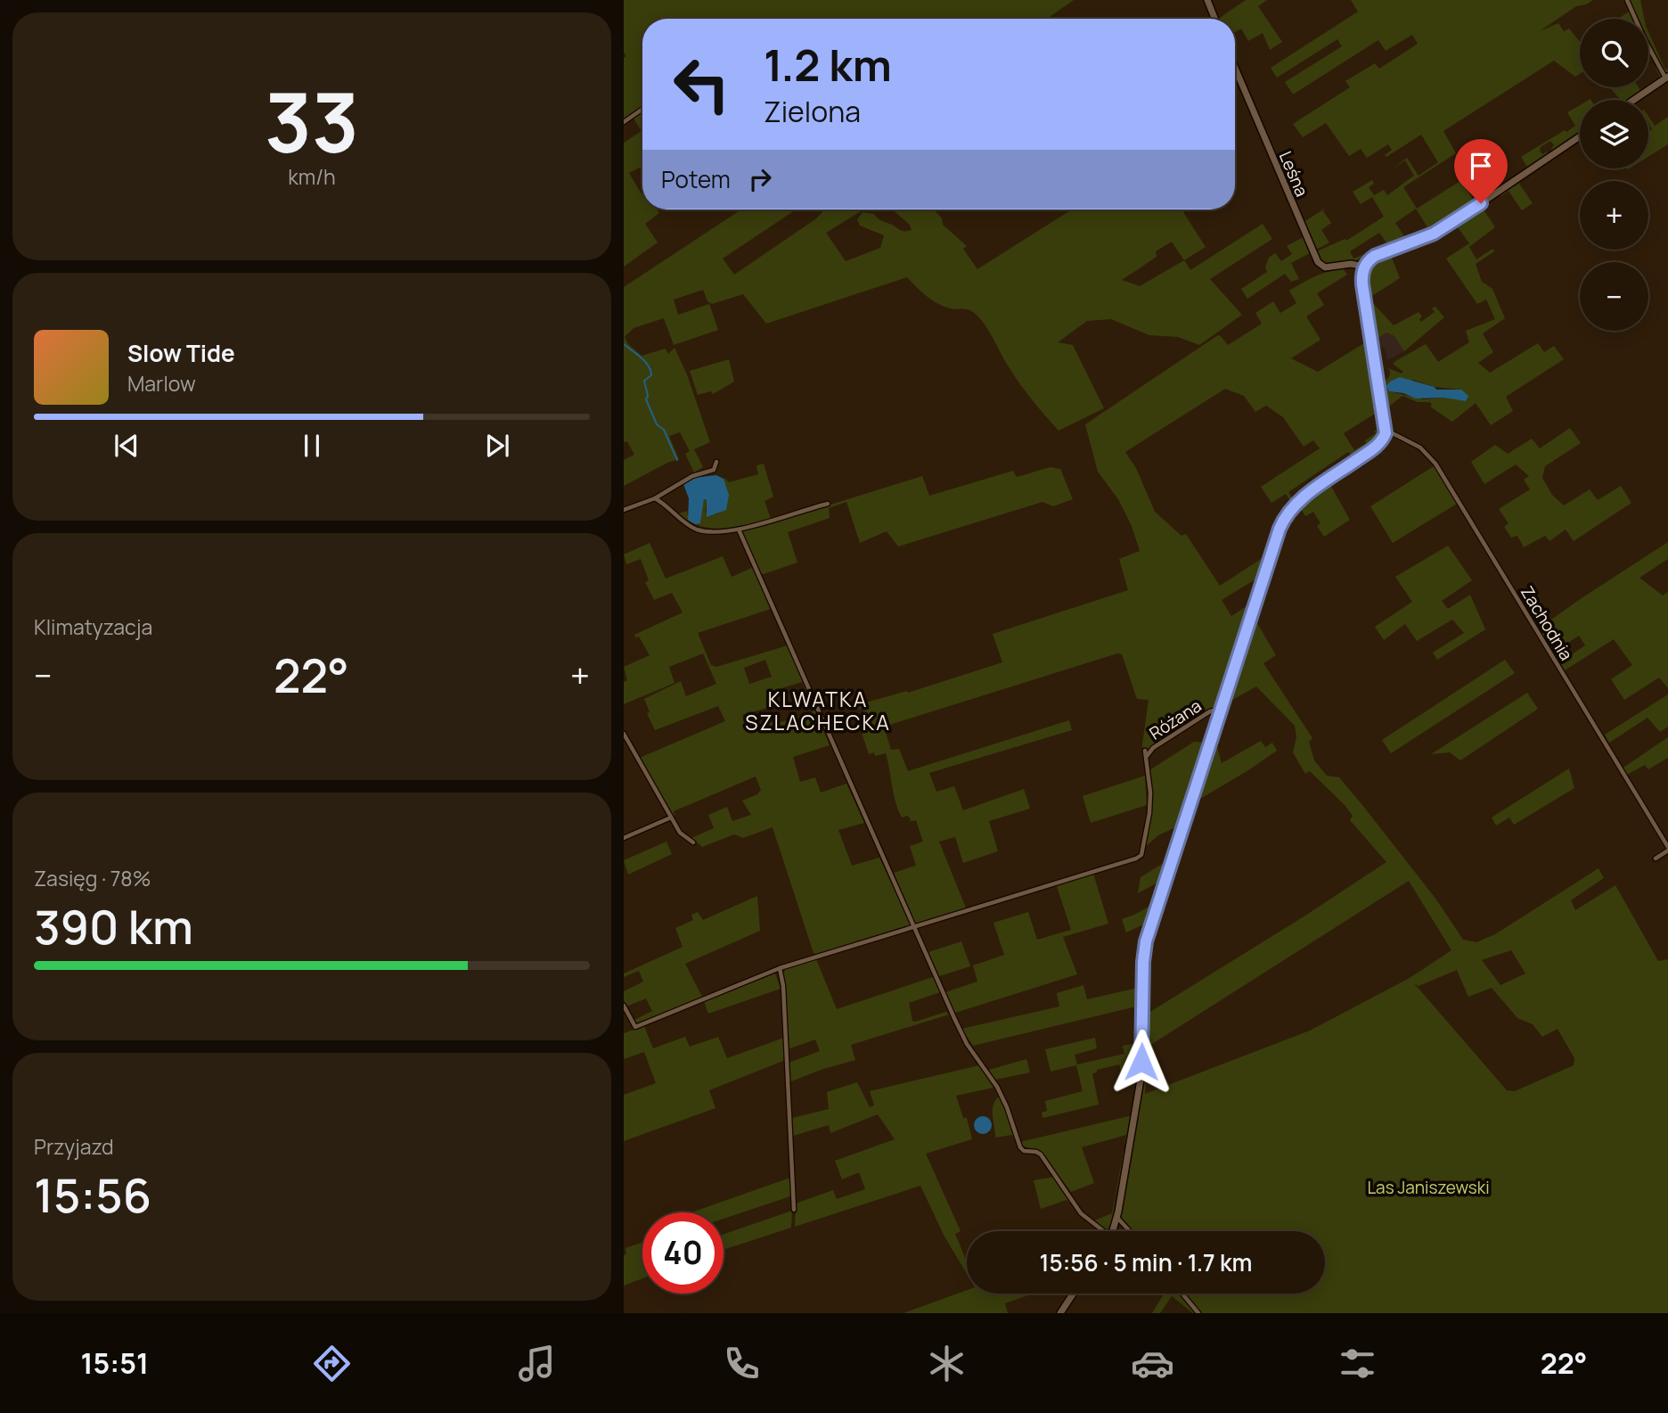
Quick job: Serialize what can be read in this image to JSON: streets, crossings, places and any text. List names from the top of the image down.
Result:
{
  "streets": {
    "street": ["Leśna", "Zachodnia", "Różana"]
  },
  "districts": ["KLWATKA SZLACHECKA"],
  "parks": ["Las Janiszewski"],
  "page": {
    "tile": [
      ["33", "km/h"],
      "Klimatyzacja",
      ["Zasięg · 78%", "390 km"],
      ["Przyjazd", "15:56"]
    ],
    "map_buttons": ["+", "−"],
    "turn": ["1.2 km", "Zielona"],
    "then": "Potem",
    "song": ["Slow Tide", "Marlow"],
    "heat": ["−", "22°", "+"],
    "limit": "40",
    "trip": "15:56 · 5 min · 1.7 km",
    "tabs": ["15:51", "22°"]
  }
}
